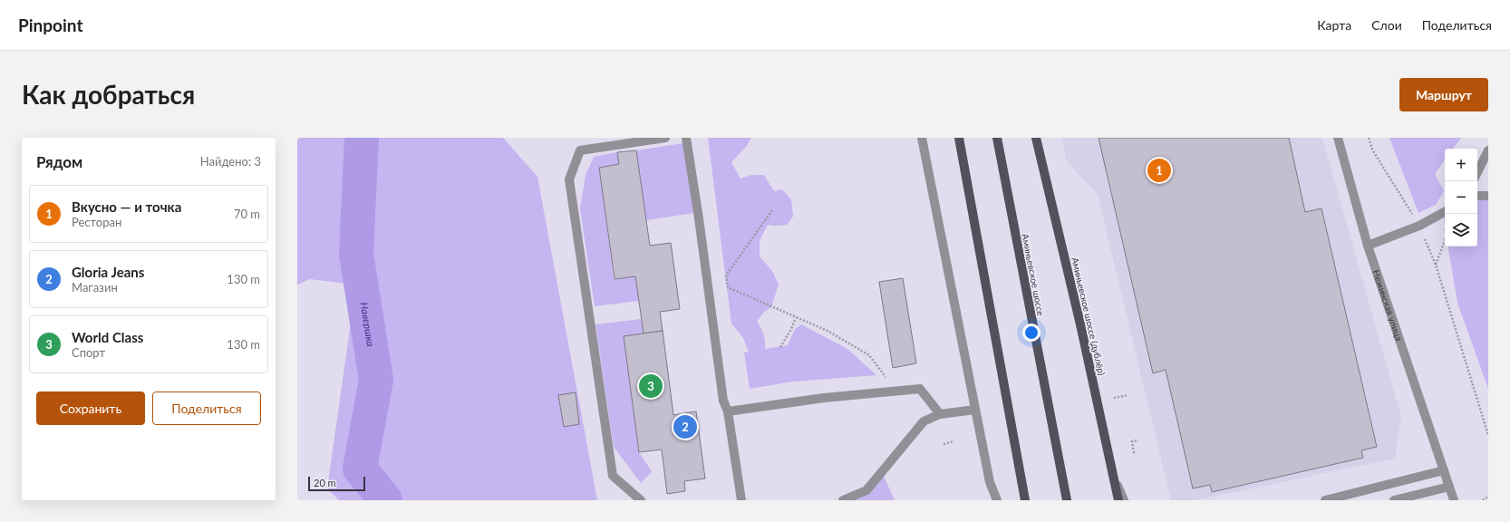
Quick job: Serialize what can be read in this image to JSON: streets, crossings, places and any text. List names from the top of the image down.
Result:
{
  "streets": {
    "main road": ["Аминьевское шоссе", "Аминьевское шоссе (дублёр)"],
    "street": ["Нежинская улица"]
  },
  "water": ["Навершка"],
  "scale_bar": "20 m",
  "page": {
    "header": "Pinpoint",
    "nav": ["Карта", "Слои", "Поделиться"],
    "buttons": [
      "Маршрут",
      ["Сохранить", "Поделиться"]
    ],
    "title": "Как добраться",
    "heading": ["Рядом", "Найдено: 3"],
    "map_buttons": ["+", "−"],
    "pins": ["1", "3", "2"],
    "list": [
      {
        "mark": "1",
        "name": "Вкусно — и точка",
        "note": "Ресторан",
        "value": "70 m"
      },
      {
        "mark": "2",
        "name": "Gloria Jeans",
        "note": "Магазин",
        "value": "130 m"
      },
      {
        "mark": "3",
        "name": "World Class",
        "note": "Спорт",
        "value": "130 m"
      }
    ],
    "scale": "20 m"
  }
}
